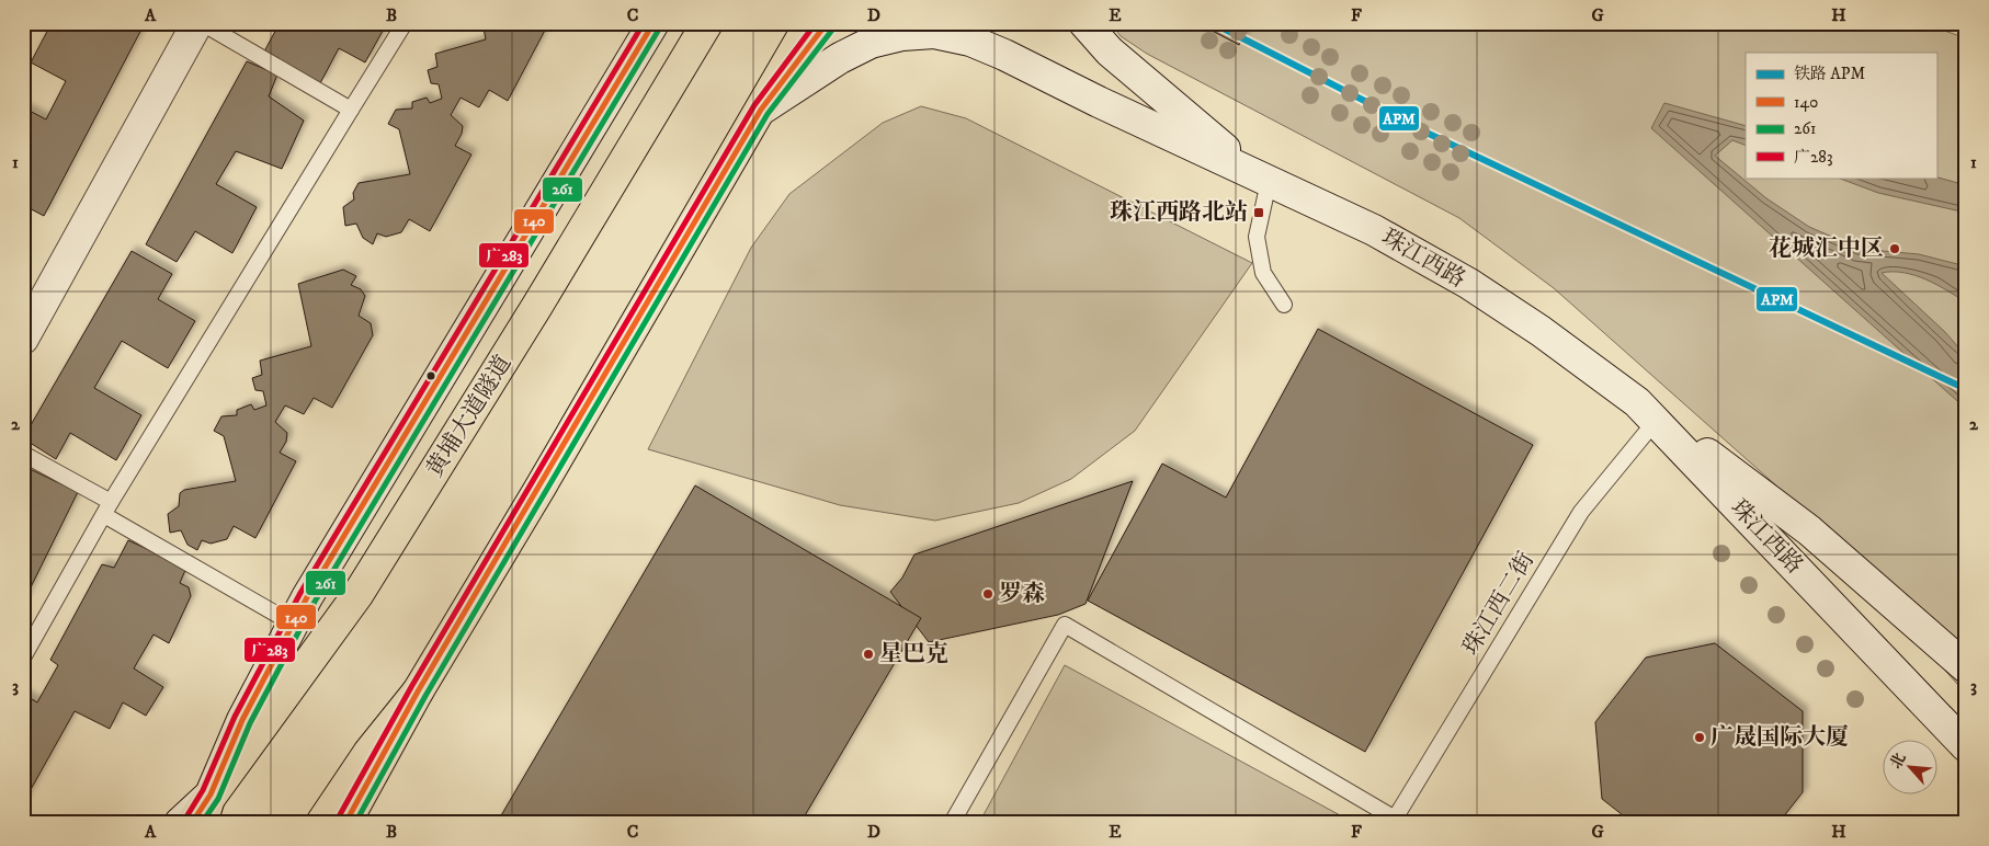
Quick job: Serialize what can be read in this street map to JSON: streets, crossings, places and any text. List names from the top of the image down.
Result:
{
  "streets": {
    "main road": ["珠江西路", "黄埔大道隧道"],
    "lane": ["珠江西二街"]
  },
  "crossings": [
    ["珠江西路", "珠江西二街"]
  ],
  "places": {
    "transit": ["珠江西路北站"],
    "other": [
      "花城汇中区",
      "罗森",
      "星巴克",
      "广晟国际大厦"
    ]
  },
  "lines": [
    "rail line APM",
    "transit line 140",
    "transit line 广283",
    "transit line 261"
  ],
  "legend": [
    "铁路 APM",
    "140",
    "261",
    "广283"
  ],
  "north": "top left",
  "grid": {
    "columns": [
      "A",
      "B",
      "C",
      "D",
      "E",
      "F",
      "G",
      "H"
    ],
    "rows": ["1", "2", "3"]
  }
}
